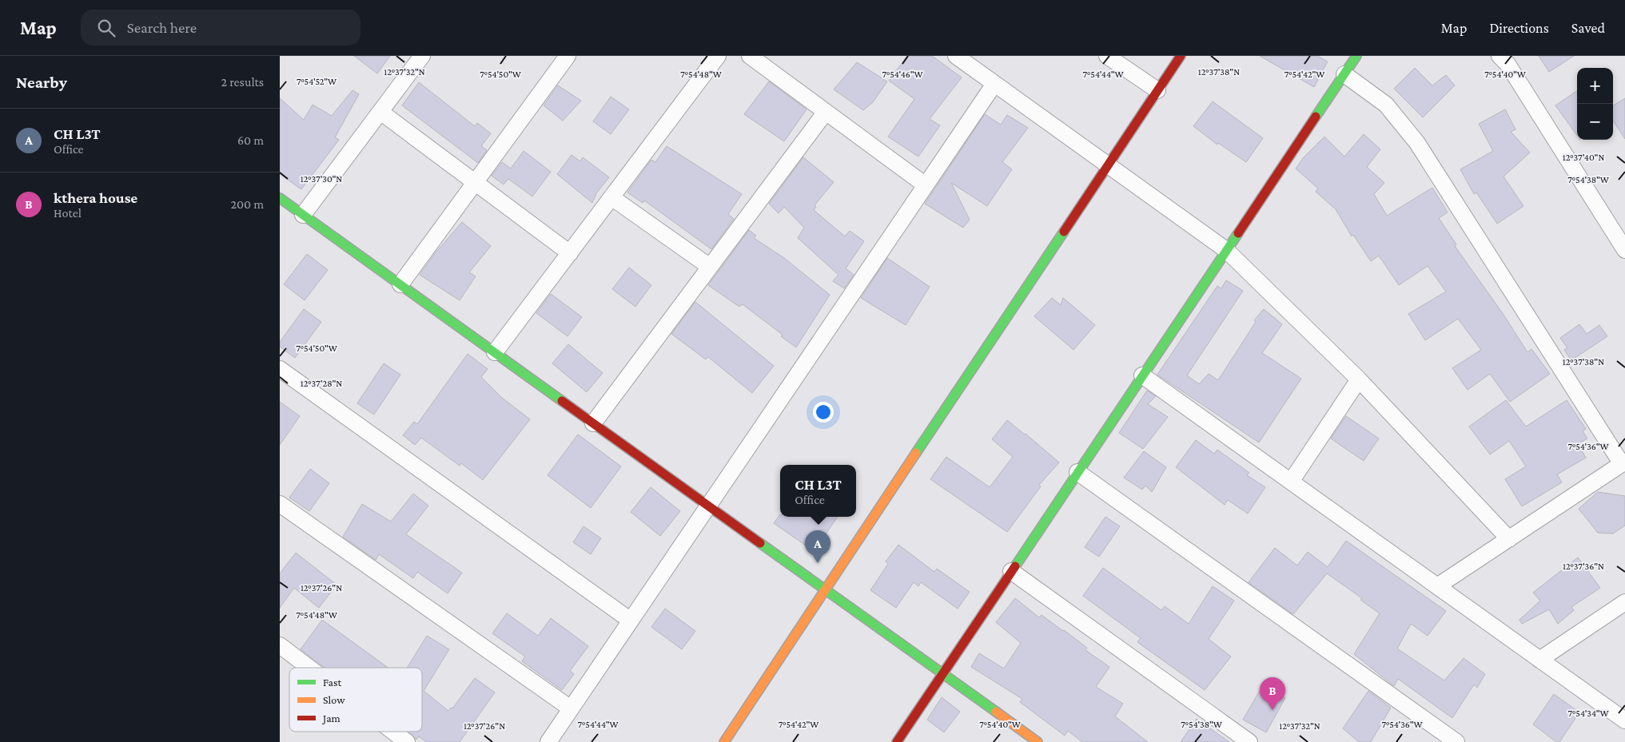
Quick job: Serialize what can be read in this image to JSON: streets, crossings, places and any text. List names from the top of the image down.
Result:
{
  "legend": ["Fast", "Slow", "Jam"],
  "page": {
    "header": "Map",
    "search": "Search here",
    "nav": ["Map", "Directions", "Saved"],
    "heading": ["Nearby", "2 results"],
    "map_buttons": ["+", "−"],
    "list": [
      {
        "mark": "A",
        "name": "CH L3T",
        "note": "Office",
        "value": "60 m"
      },
      {
        "mark": "B",
        "name": "kthera house",
        "note": "Hotel",
        "value": "200 m"
      }
    ],
    "popup": ["CH L3T", "Office"],
    "pins": ["A", "B"]
  },
  "coordinates": [
    "12°37'32\"N",
    "12°37'38\"N",
    "7°54'50\"W",
    "7°54'48\"W",
    "7°54'46\"W",
    "7°54'44\"W",
    "7°54'42\"W",
    "7°54'40\"W",
    "7°54'52\"W",
    "12°37'40\"N",
    "12°37'30\"N",
    "7°54'38\"W",
    "12°37'28\"N",
    "7°54'36\"W",
    "12°37'36\"N",
    "12°37'26\"N",
    "7°54'34\"W"
  ]
}
